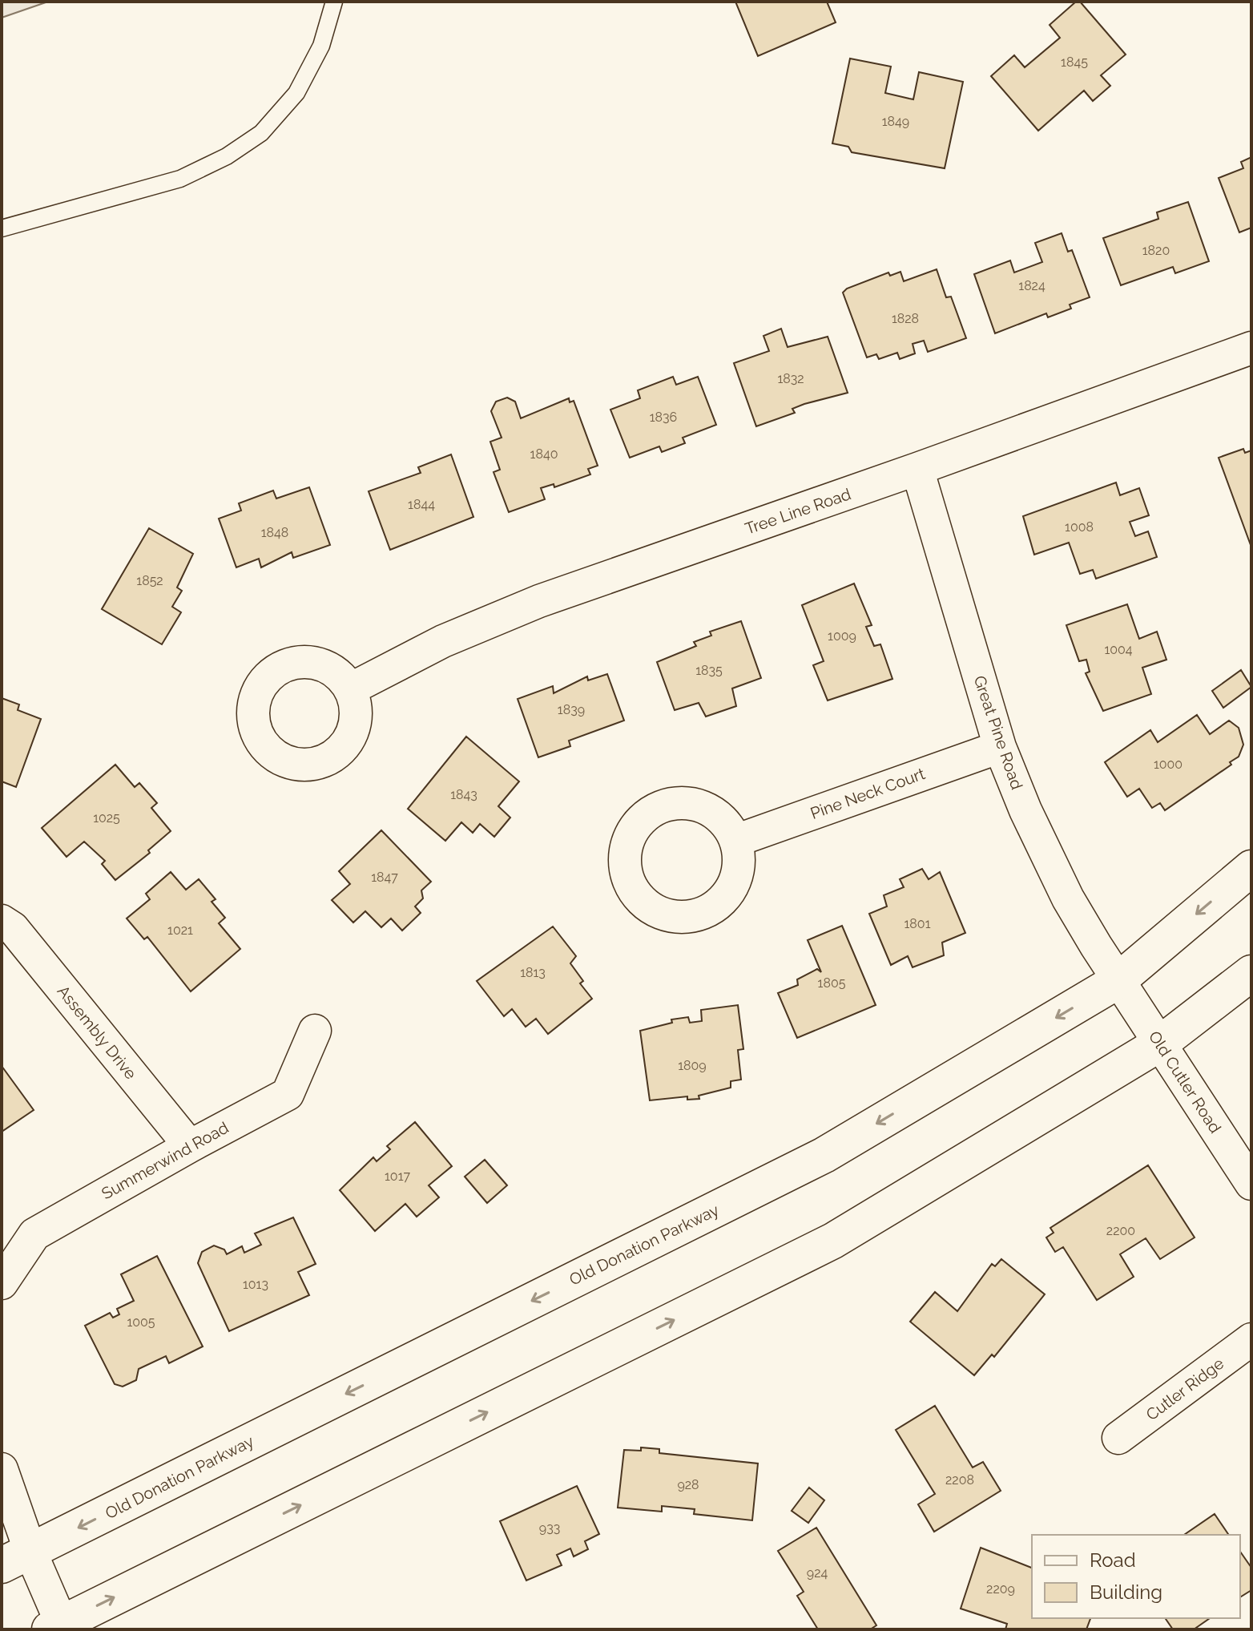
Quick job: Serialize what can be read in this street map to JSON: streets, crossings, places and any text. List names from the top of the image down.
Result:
{
  "streets": {
    "street": [
      "Tree Line Road",
      "Great Pine Road",
      "Pine Neck Court",
      "Assembly Drive",
      "Old Cutler Road",
      "Summerwind Road",
      "Old Donation Parkway",
      "Cutler Ridge"
    ]
  },
  "crossings": [
    ["Tree Line Road", "Great Pine Road"],
    ["Great Pine Road", "Pine Neck Court"],
    ["Great Pine Road", "Old Cutler Road"],
    ["Great Pine Road", "Old Donation Parkway"],
    ["Assembly Drive", "Summerwind Road"],
    ["Old Cutler Road", "Old Donation Parkway"]
  ],
  "house_numbers": [
    "1845",
    "1849",
    "1820",
    "1824",
    "1828",
    "1832",
    "1836",
    "1840",
    "1844",
    "1008",
    "1848",
    "1852",
    "1009",
    "1004",
    "1835",
    "1839",
    "1000",
    "1843",
    "1025",
    "1847",
    "1801",
    "1021",
    "1813",
    "1805",
    "1809",
    "1017",
    "2200",
    "1013",
    "1005",
    "2208",
    "928",
    "933",
    "924",
    "2209"
  ],
  "legend": ["Road", "Building"]
}
